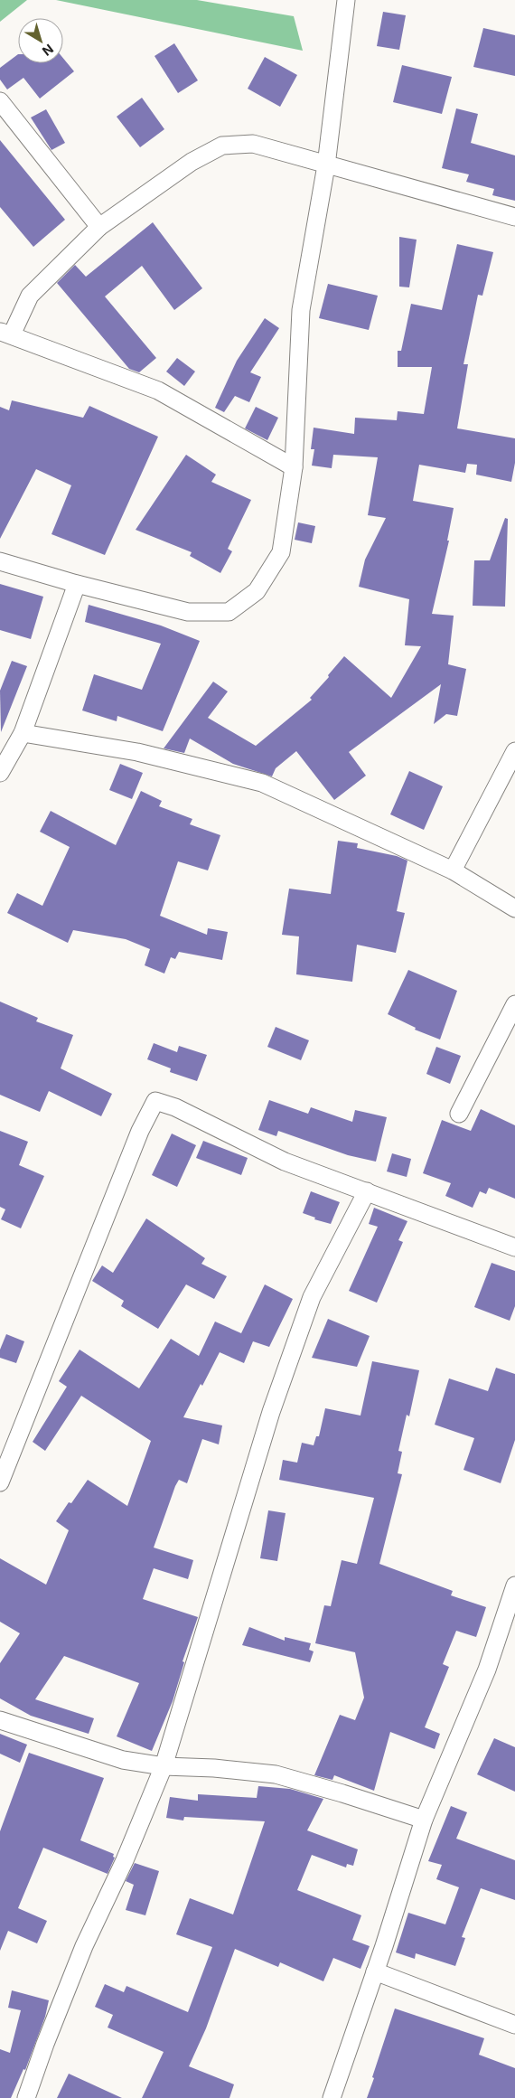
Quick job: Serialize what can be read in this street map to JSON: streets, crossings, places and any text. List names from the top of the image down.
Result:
{
  "north": "bottom right"
}
